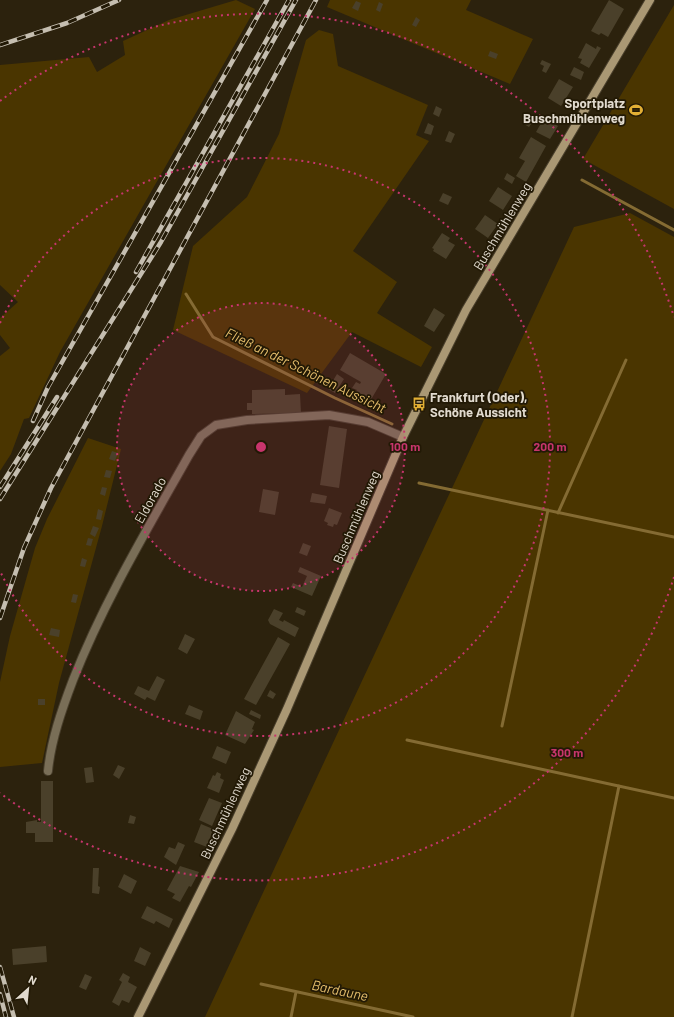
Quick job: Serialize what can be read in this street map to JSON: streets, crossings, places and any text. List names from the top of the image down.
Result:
{
  "streets": {
    "street": ["Buschmühlenweg", "Eldorado"]
  },
  "crossings": [
    ["Buschmühlenweg", "Eldorado"]
  ],
  "water": ["Fließ an der Schönen Aussicht", "Bardaune"],
  "places": {
    "sports": ["Sportplatz Buschmühlenweg"],
    "bus stop": ["Frankfurt (Oder), Schöne Aussicht"]
  },
  "north": "top right",
  "rings": ["100 m", "200 m", "300 m"]
}
